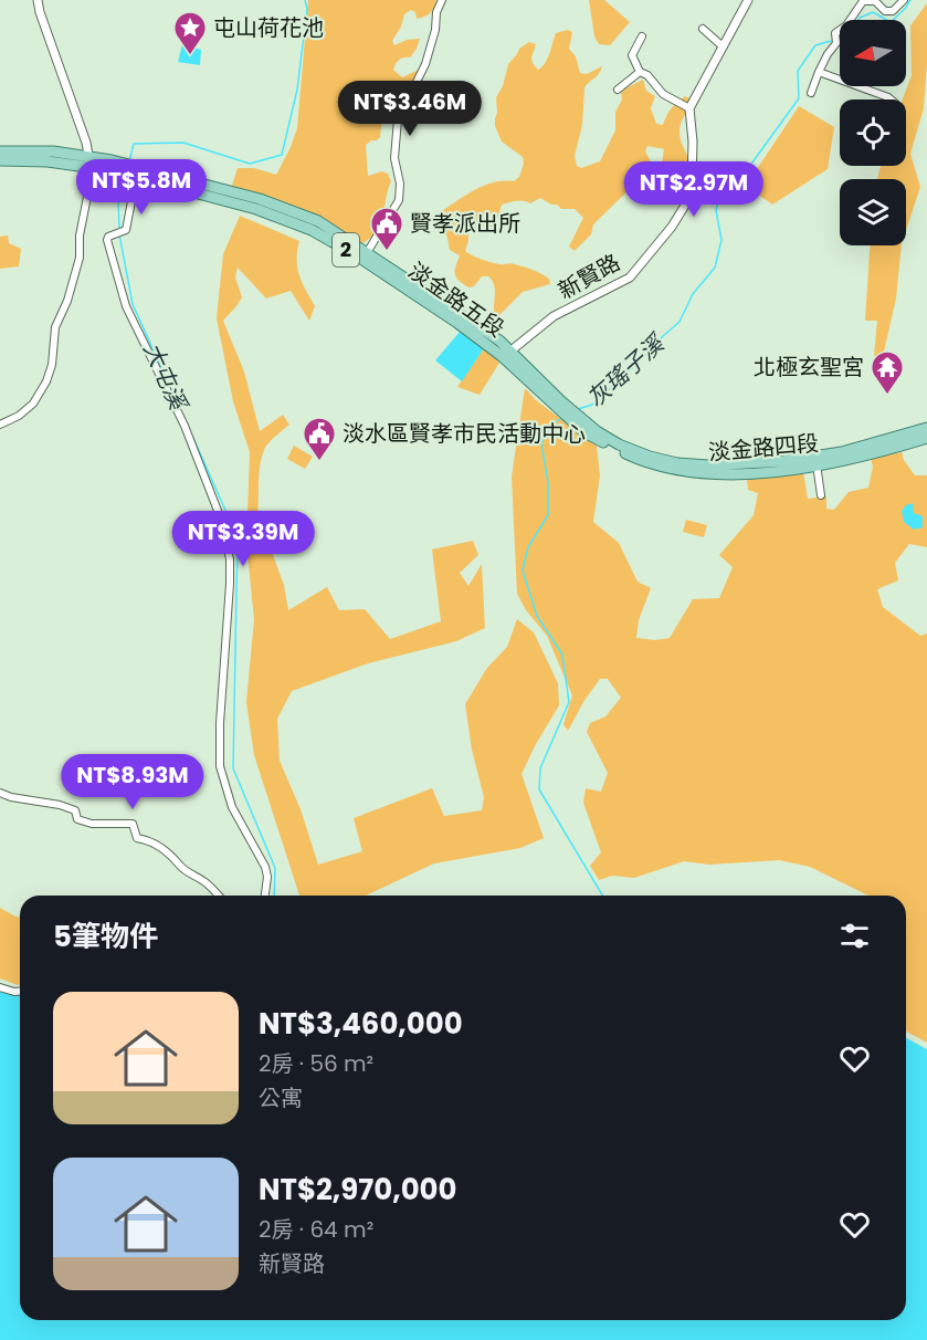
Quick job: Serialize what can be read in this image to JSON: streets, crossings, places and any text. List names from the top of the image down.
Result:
{
  "streets": {
    "main road": ["2", "淡金路五段", "淡金路四段"],
    "street": ["新賢路"]
  },
  "crossings": [
    ["2", "新賢路"],
    ["2", "淡金路五段"],
    ["2", "淡金路四段"],
    ["新賢路", "淡金路五段"]
  ],
  "water": ["灰瑤子溪", "大屯溪"],
  "places": {
    "place": ["屯山荷花池"],
    "public building": ["賢孝派出所", "淡水區賢孝市民活動中心"],
    "temple": ["北極玄聖宮"]
  },
  "north": "left",
  "page": {
    "price": [
      "NT$3.46M",
      "NT$5.8M",
      "NT$2.97M",
      "NT$3.39M",
      "NT$8.93M"
    ],
    "heading": "5筆物件",
    "list": [
      {
        "name": "NT$3,460,000",
        "note": "2房 · 56 m² · 公寓"
      },
      {
        "name": "NT$2,970,000",
        "note": "2房 · 64 m² · 新賢路"
      }
    ]
  }
}
